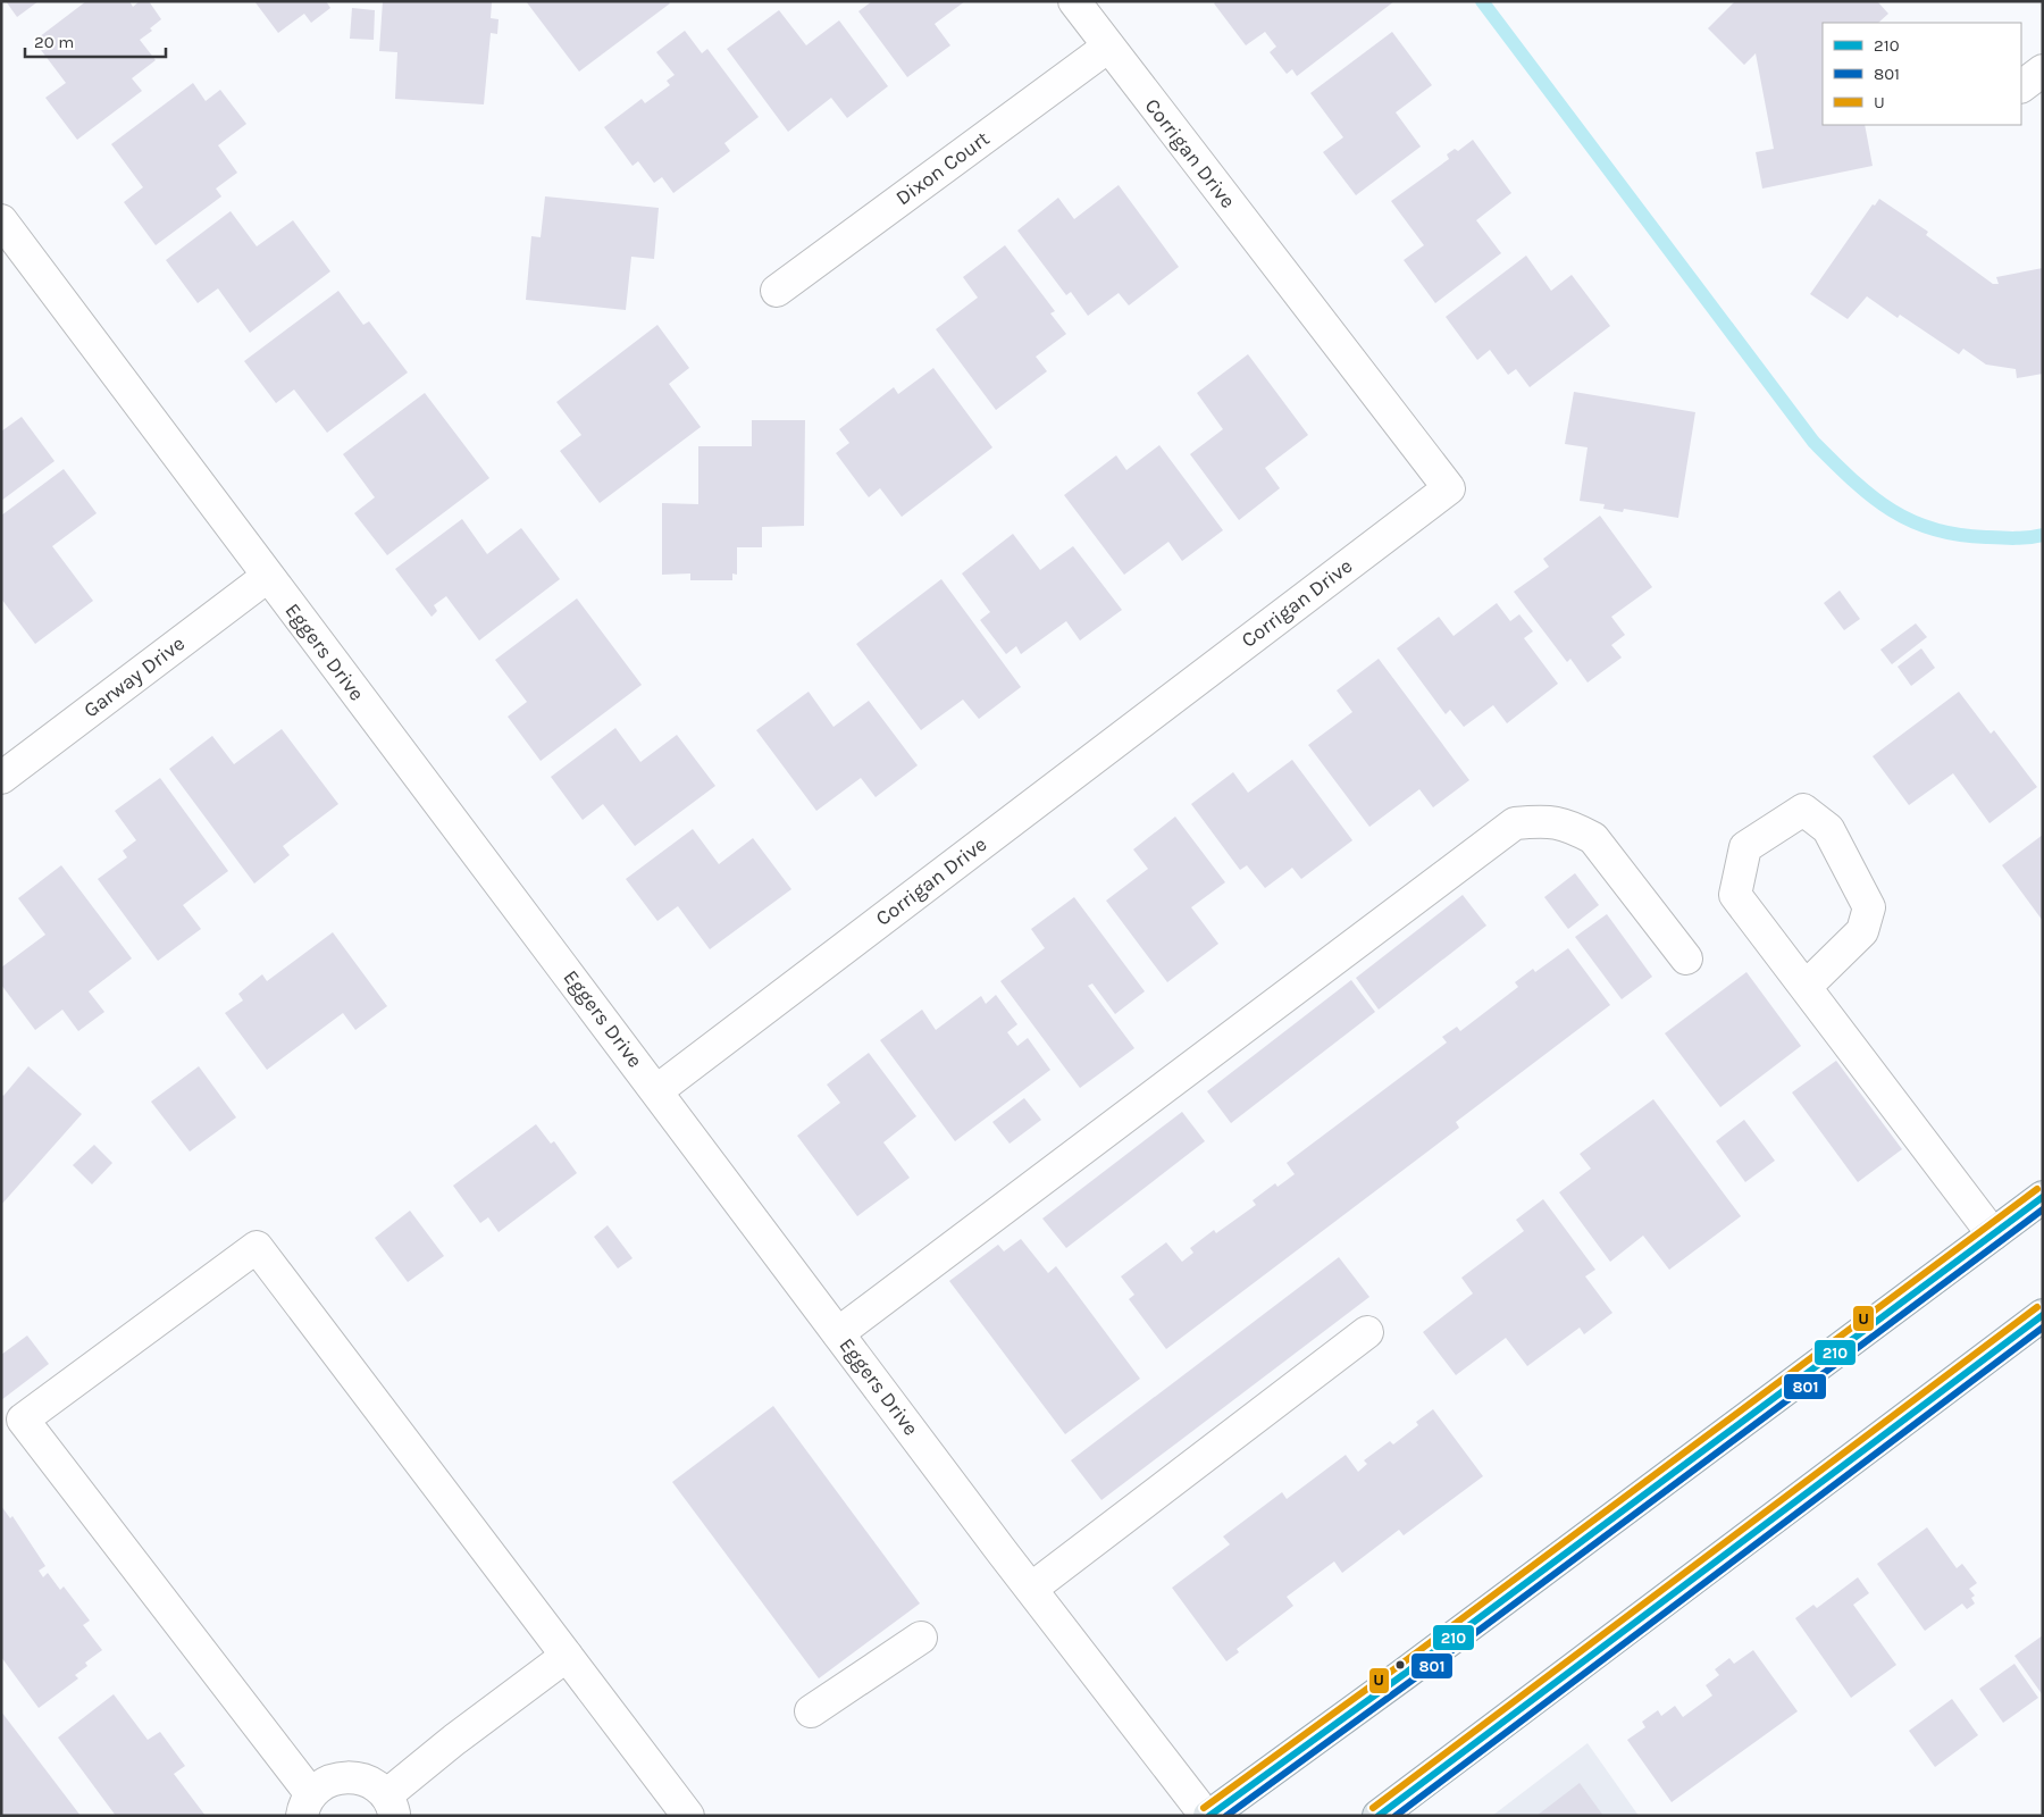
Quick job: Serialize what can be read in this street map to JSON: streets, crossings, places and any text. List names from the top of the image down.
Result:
{
  "streets": {
    "street": [
      "Corrigan Drive",
      "Dixon Court",
      "Eggers Drive",
      "Garway Drive"
    ]
  },
  "crossings": [
    ["Corrigan Drive", "Dixon Court"],
    ["Corrigan Drive", "Eggers Drive"],
    ["Eggers Drive", "Garway Drive"]
  ],
  "lines": ["transit line U", "transit line 210", "transit line 801"],
  "legend": ["210", "801", "U"],
  "scale_bar": "20 m"
}
